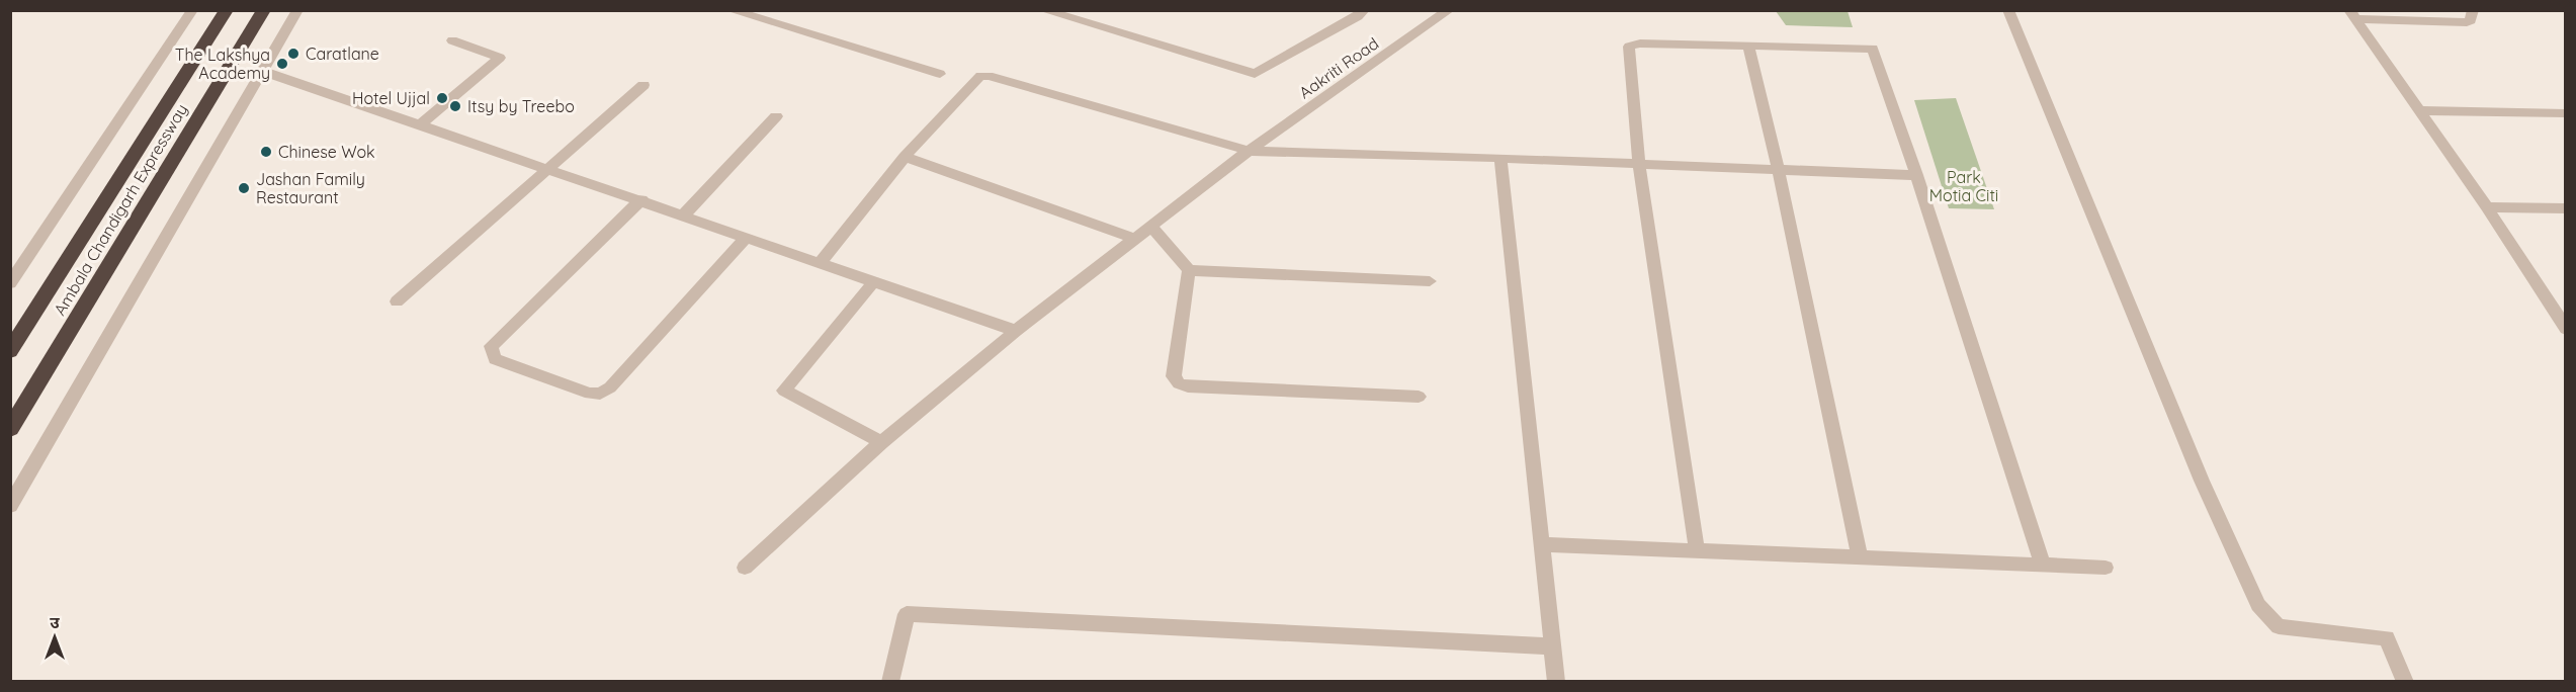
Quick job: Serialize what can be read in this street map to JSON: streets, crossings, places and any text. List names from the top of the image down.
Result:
{
  "streets": {
    "highway": ["Ambala Chandigarh Expressway"],
    "street": ["Aakriti Road"]
  },
  "parks": ["Park Motia Citi"],
  "places": [
    "Caratlane",
    "The Lakshya Academy",
    "Hotel Ujjal",
    "Itsy by Treebo",
    "Chinese Wok",
    "Jashan Family Restaurant"
  ],
  "north": "top"
}
